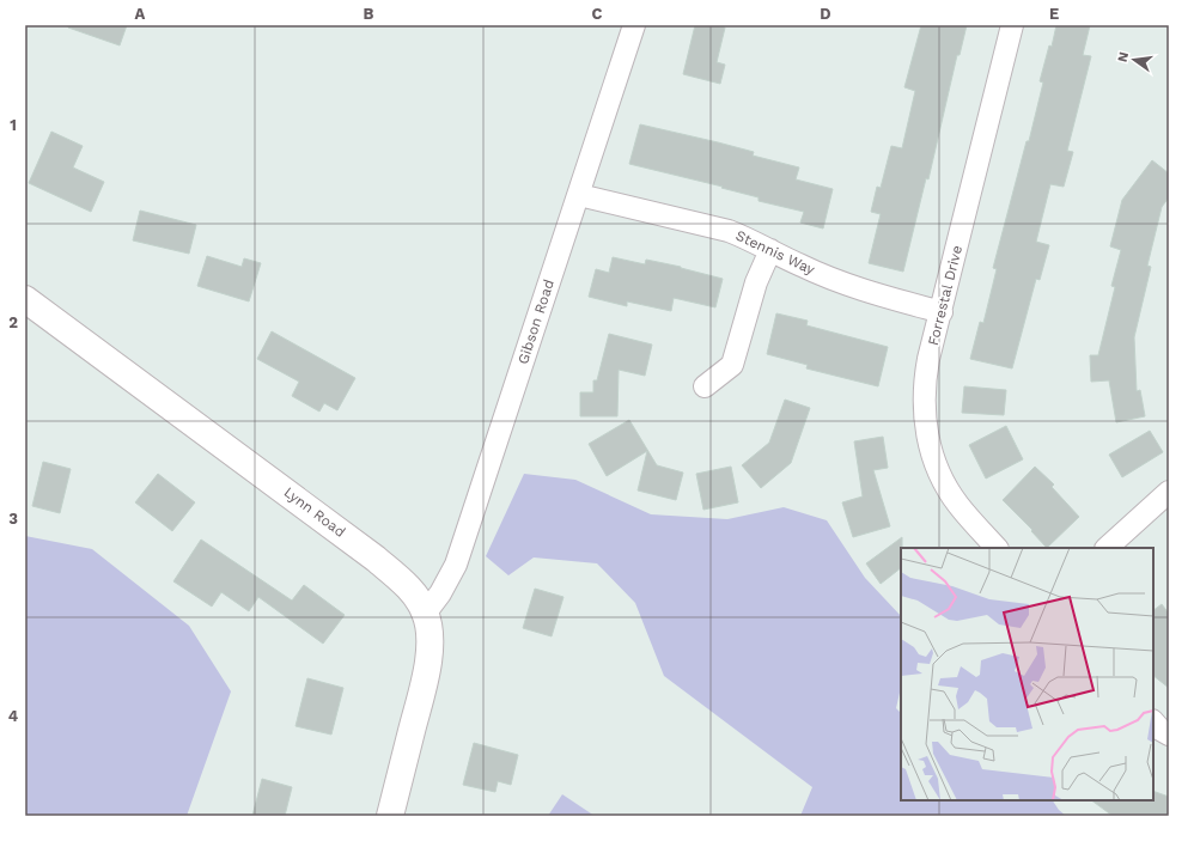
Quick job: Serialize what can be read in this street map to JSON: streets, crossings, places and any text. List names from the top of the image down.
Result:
{
  "streets": {
    "street": [
      "Stennis Way",
      "Forrestal Drive",
      "Gibson Road",
      "Lynn Road"
    ]
  },
  "crossings": [
    ["Stennis Way", "Forrestal Drive"],
    ["Stennis Way", "Gibson Road"],
    ["Gibson Road", "Lynn Road"]
  ],
  "north": "left",
  "grid": {
    "columns": [
      "A",
      "B",
      "C",
      "D",
      "E"
    ],
    "rows": [
      "1",
      "2",
      "3",
      "4"
    ]
  }
}
